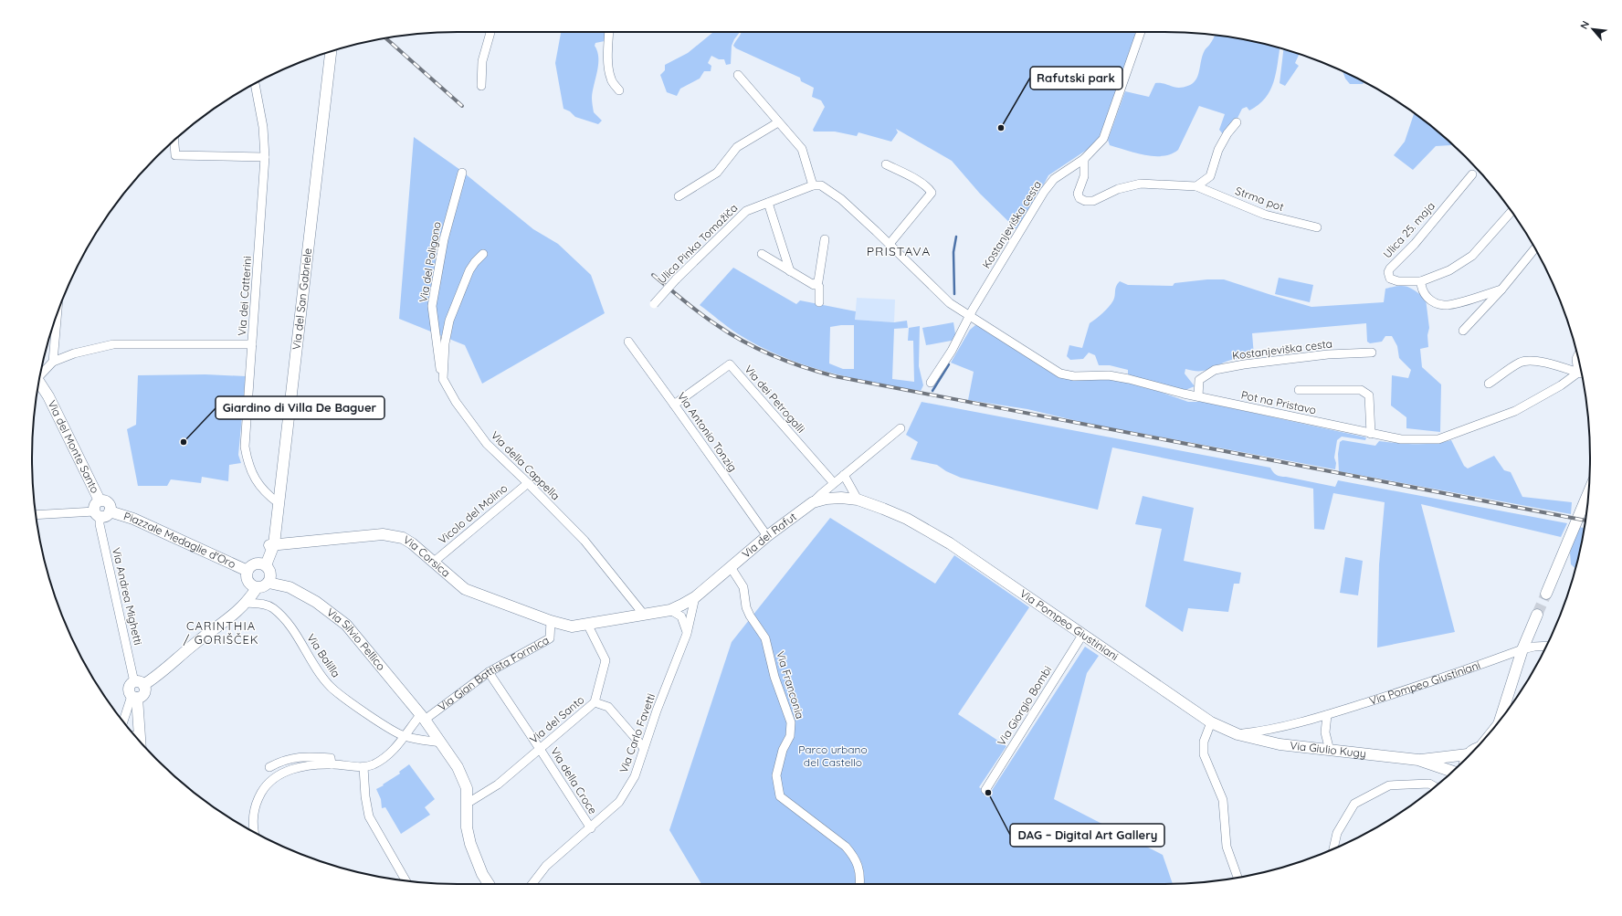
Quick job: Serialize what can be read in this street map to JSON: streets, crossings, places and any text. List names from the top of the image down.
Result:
{
  "streets": {
    "main road": [
      "Via del San Gabriele",
      "Via del Monte Santo",
      "Via del Rafut",
      "Piazzale Medaglie d'Oro",
      "Via Corsica",
      "Via Pompeo Giustiniani",
      "Via Silvio Pellico",
      "Via Giulio Kugy"
    ],
    "street": [
      "Strma pot",
      "Kostanjeviška cesta",
      "Ulica 25. maja",
      "Ulica Pinka Tomažiča",
      "Via del Poligono",
      "Via dei Catterini",
      "Via dei Petrogalli",
      "Pot na Pristavo",
      "Via Antonio Tonzig",
      "Via della Cappella",
      "Vicolo del Molino",
      "Via Andrea Mighetti",
      "Via Balilla",
      "Via Gian Battista Formica",
      "Via Franconia",
      "Via Giorgio Bombi",
      "Via del Santo",
      "Via Carlo Favetti",
      "Via della Croce"
    ]
  },
  "crossings": [
    ["Strma pot", "Kostanjeviška cesta"],
    ["Kostanjeviška cesta", "Pot na Pristavo"],
    ["Via del Poligono", "Via della Cappella"],
    ["Via dei Catterini", "Via del San Gabriele"],
    ["Via del San Gabriele", "Piazzale Medaglie d'Oro"],
    ["Via del San Gabriele", "Via Corsica"],
    ["Via del San Gabriele", "Via Silvio Pellico"],
    ["Via dei Petrogalli", "Via Antonio Tonzig"],
    ["Via dei Petrogalli", "Via del Rafut"],
    ["Via Antonio Tonzig", "Via del Rafut"],
    ["Via del Monte Santo", "Piazzale Medaglie d'Oro"],
    ["Via del Monte Santo", "Via Andrea Mighetti"],
    ["Via della Cappella", "Vicolo del Molino"],
    ["Vicolo del Molino", "Via Corsica"],
    ["Via del Rafut", "Via Pompeo Giustiniani"],
    ["Via del Rafut", "Via Franconia"],
    ["Via del Rafut", "Via Carlo Favetti"],
    ["Piazzale Medaglie d'Oro", "Via Andrea Mighetti"],
    ["Piazzale Medaglie d'Oro", "Via Silvio Pellico"],
    ["Via Corsica", "Via Gian Battista Formica"],
    ["Via Corsica", "Via del Santo"],
    ["Via Pompeo Giustiniani", "Via Giorgio Bombi"],
    ["Via Pompeo Giustiniani", "Via Giulio Kugy"],
    ["Via Silvio Pellico", "Via Gian Battista Formica"],
    ["Via Silvio Pellico", "Via del Santo"],
    ["Via Balilla", "Via Gian Battista Formica"],
    ["Via Gian Battista Formica", "Via della Croce"],
    ["Via del Santo", "Via della Croce"],
    ["Via Carlo Favetti", "Via della Croce"]
  ],
  "districts": ["PRISTAVA", "CARINTHIA / GORIŠČEK"],
  "parks": ["Parco urbano del Castello"],
  "places": ["Rafutski park", "Giardino di Villa De Baguer", "DAG – Digital Art Gallery"],
  "north": "top left"
}
